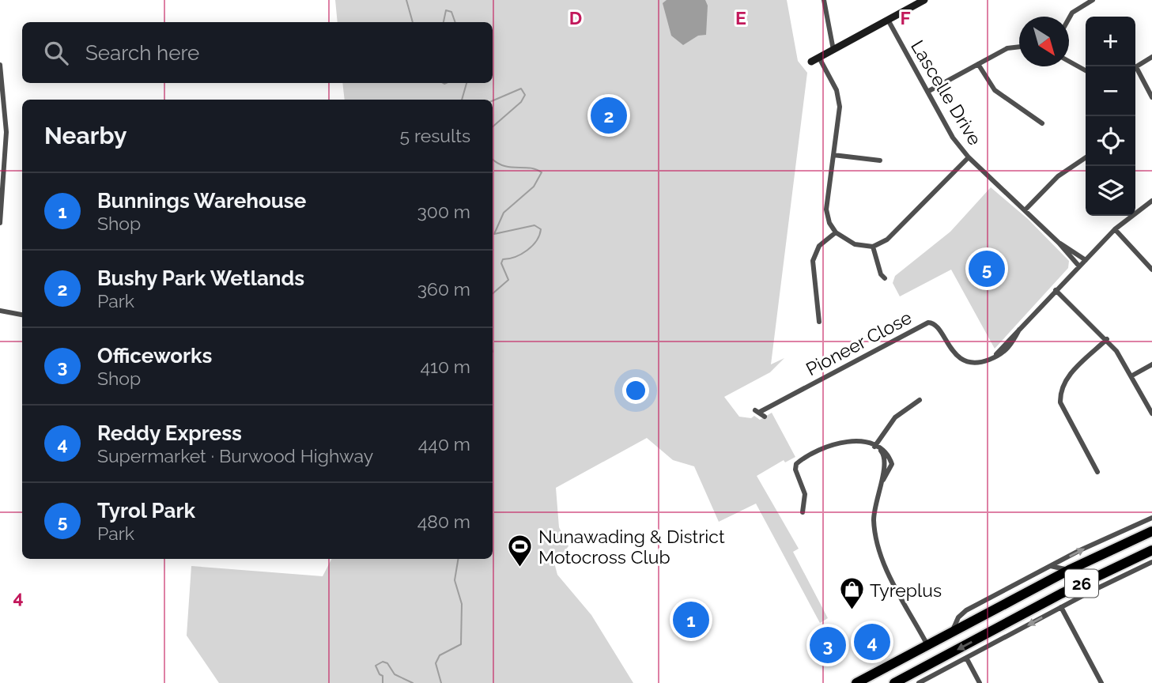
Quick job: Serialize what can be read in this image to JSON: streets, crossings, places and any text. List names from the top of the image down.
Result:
{
  "streets": {
    "highway": ["26"],
    "street": ["Lascelle Drive", "Pioneer Close"]
  },
  "places": {
    "sports": ["Nunawading & District Motocross Club"],
    "shop": ["Tyreplus"]
  },
  "north": "bottom right",
  "page": {
    "map_buttons": ["+", "−"],
    "search": "Search here",
    "pins": [
      "2",
      "5",
      "1",
      "4",
      "3"
    ],
    "heading": ["Nearby", "5 results"],
    "list": [
      {
        "mark": "1",
        "name": "Bunnings Warehouse",
        "note": "Shop",
        "value": "300 m"
      },
      {
        "mark": "2",
        "name": "Bushy Park Wetlands",
        "note": "Park",
        "value": "360 m"
      },
      {
        "mark": "3",
        "name": "Officeworks",
        "note": "Shop",
        "value": "410 m"
      },
      {
        "mark": "4",
        "name": "Reddy Express",
        "note": "Supermarket · Burwood Highway",
        "value": "440 m"
      },
      {
        "mark": "5",
        "name": "Tyrol Park",
        "note": "Park",
        "value": "480 m"
      }
    ]
  },
  "grid": {
    "columns": ["D", "E", "F"],
    "rows": ["4"]
  }
}
